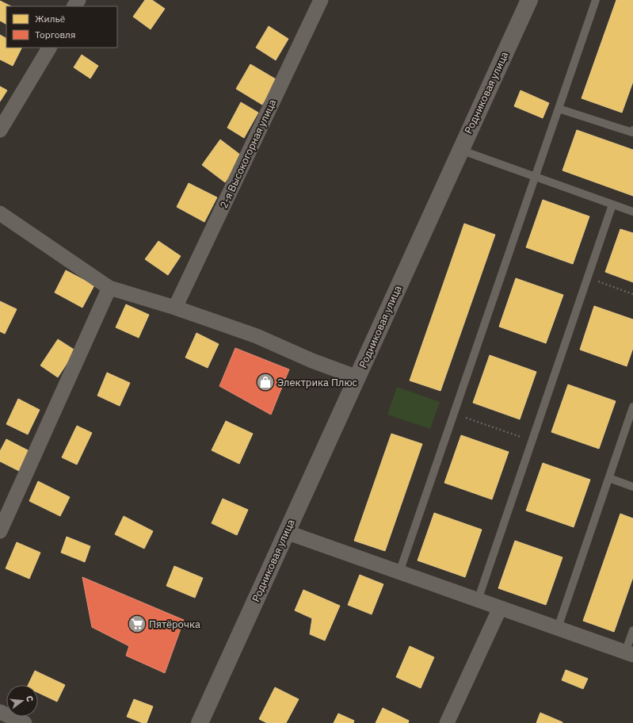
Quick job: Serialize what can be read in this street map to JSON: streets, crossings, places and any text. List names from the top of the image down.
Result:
{
  "streets": {
    "street": ["Родниковая улица", "2-я Высокогорная улица"]
  },
  "places": {
    "shop": ["Электрика Плюс"],
    "supermarket": ["Пятёрочка"]
  },
  "legend": ["Жильё", "Торговля"],
  "north": "right"
}
